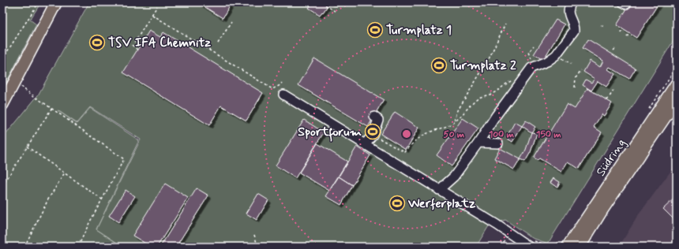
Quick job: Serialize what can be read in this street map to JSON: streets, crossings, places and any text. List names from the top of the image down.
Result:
{
  "streets": {
    "main road": ["Südring"]
  },
  "places": {
    "sports": [
      "Turmplatz 1",
      "TSV IFA Chemnitz",
      "Turmplatz 2",
      "Sportforum",
      "Werferplatz"
    ]
  },
  "rings": ["50 m", "100 m", "150 m"]
}
